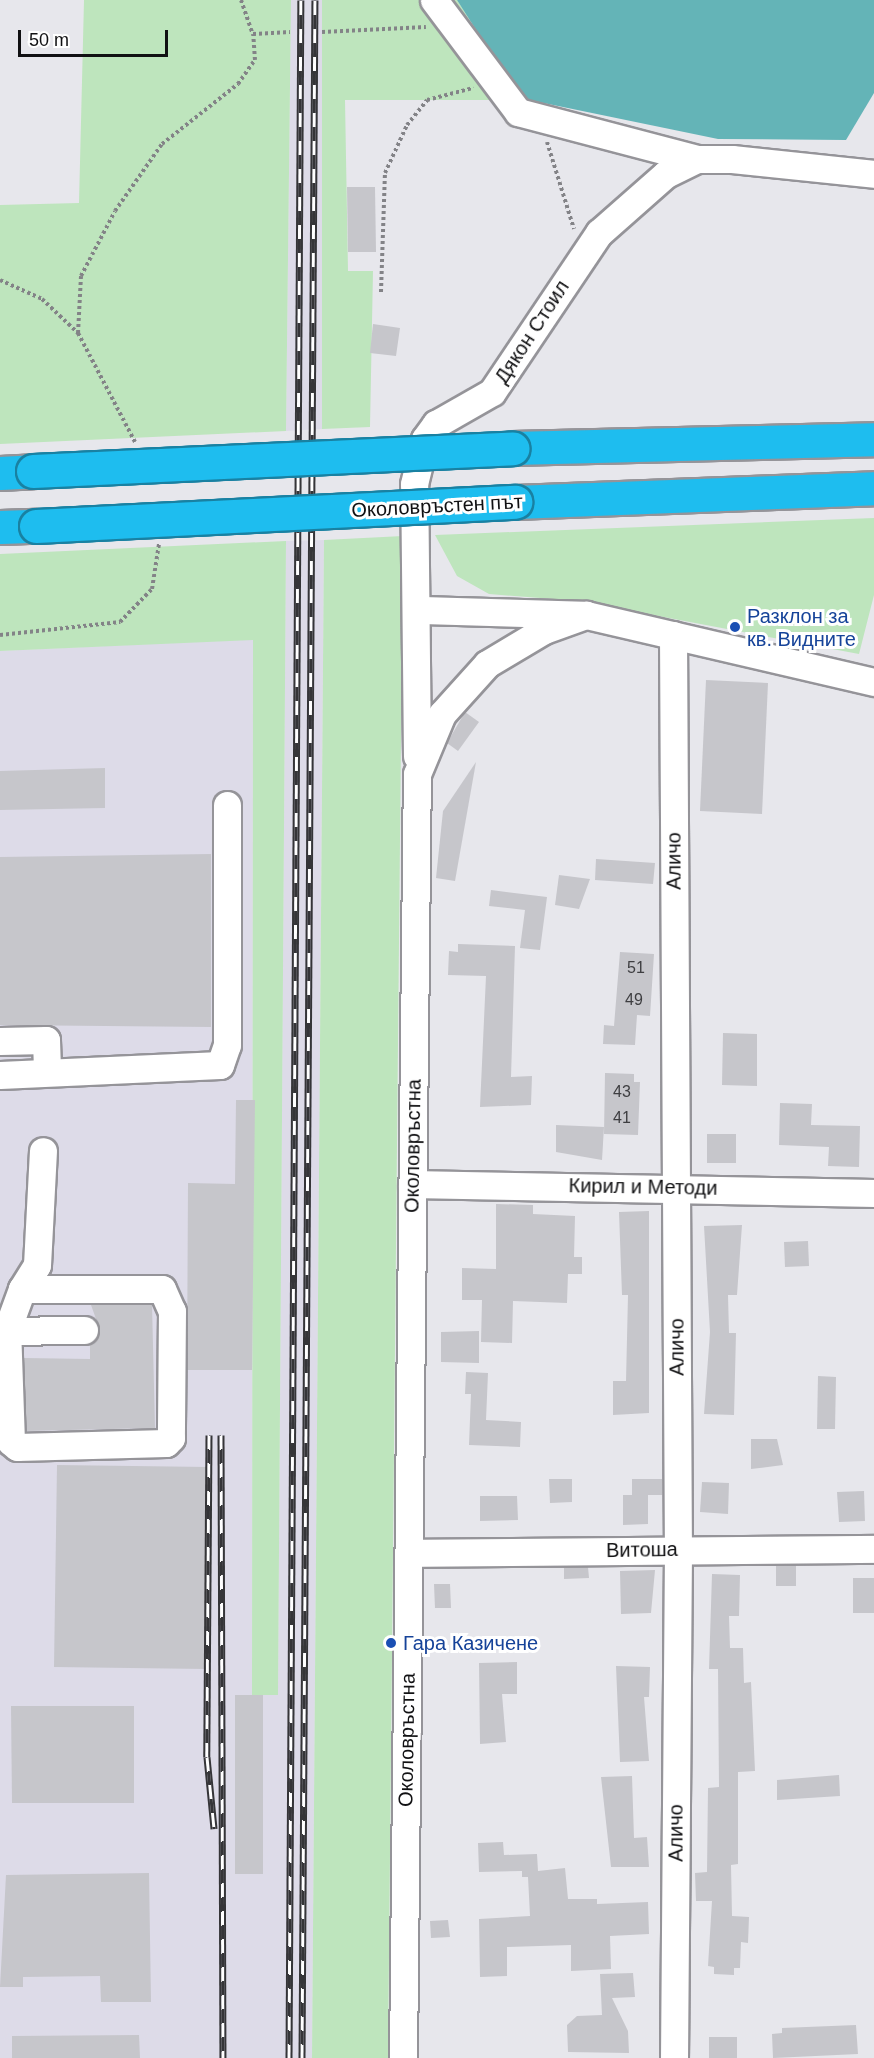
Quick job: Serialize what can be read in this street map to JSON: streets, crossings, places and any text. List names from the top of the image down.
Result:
{
  "streets": {
    "highway": ["Околовръстен път"],
    "street": [
      "Дякон Стоил",
      "Аличо",
      "Околовръстна",
      "Кирил и Методи",
      "Витоша"
    ]
  },
  "crossings": [
    ["Дякон Стоил", "Околовръстна"],
    ["Аличо", "Кирил и Методи"],
    ["Аличо", "Витоша"],
    ["Околовръстна", "Кирил и Методи"],
    ["Околовръстна", "Витоша"]
  ],
  "places": ["Разклон за кв. Видните", "Гара Казичене"],
  "house_numbers": [
    "51",
    "49",
    "43",
    "41"
  ],
  "scale_bar": "50 m"
}
